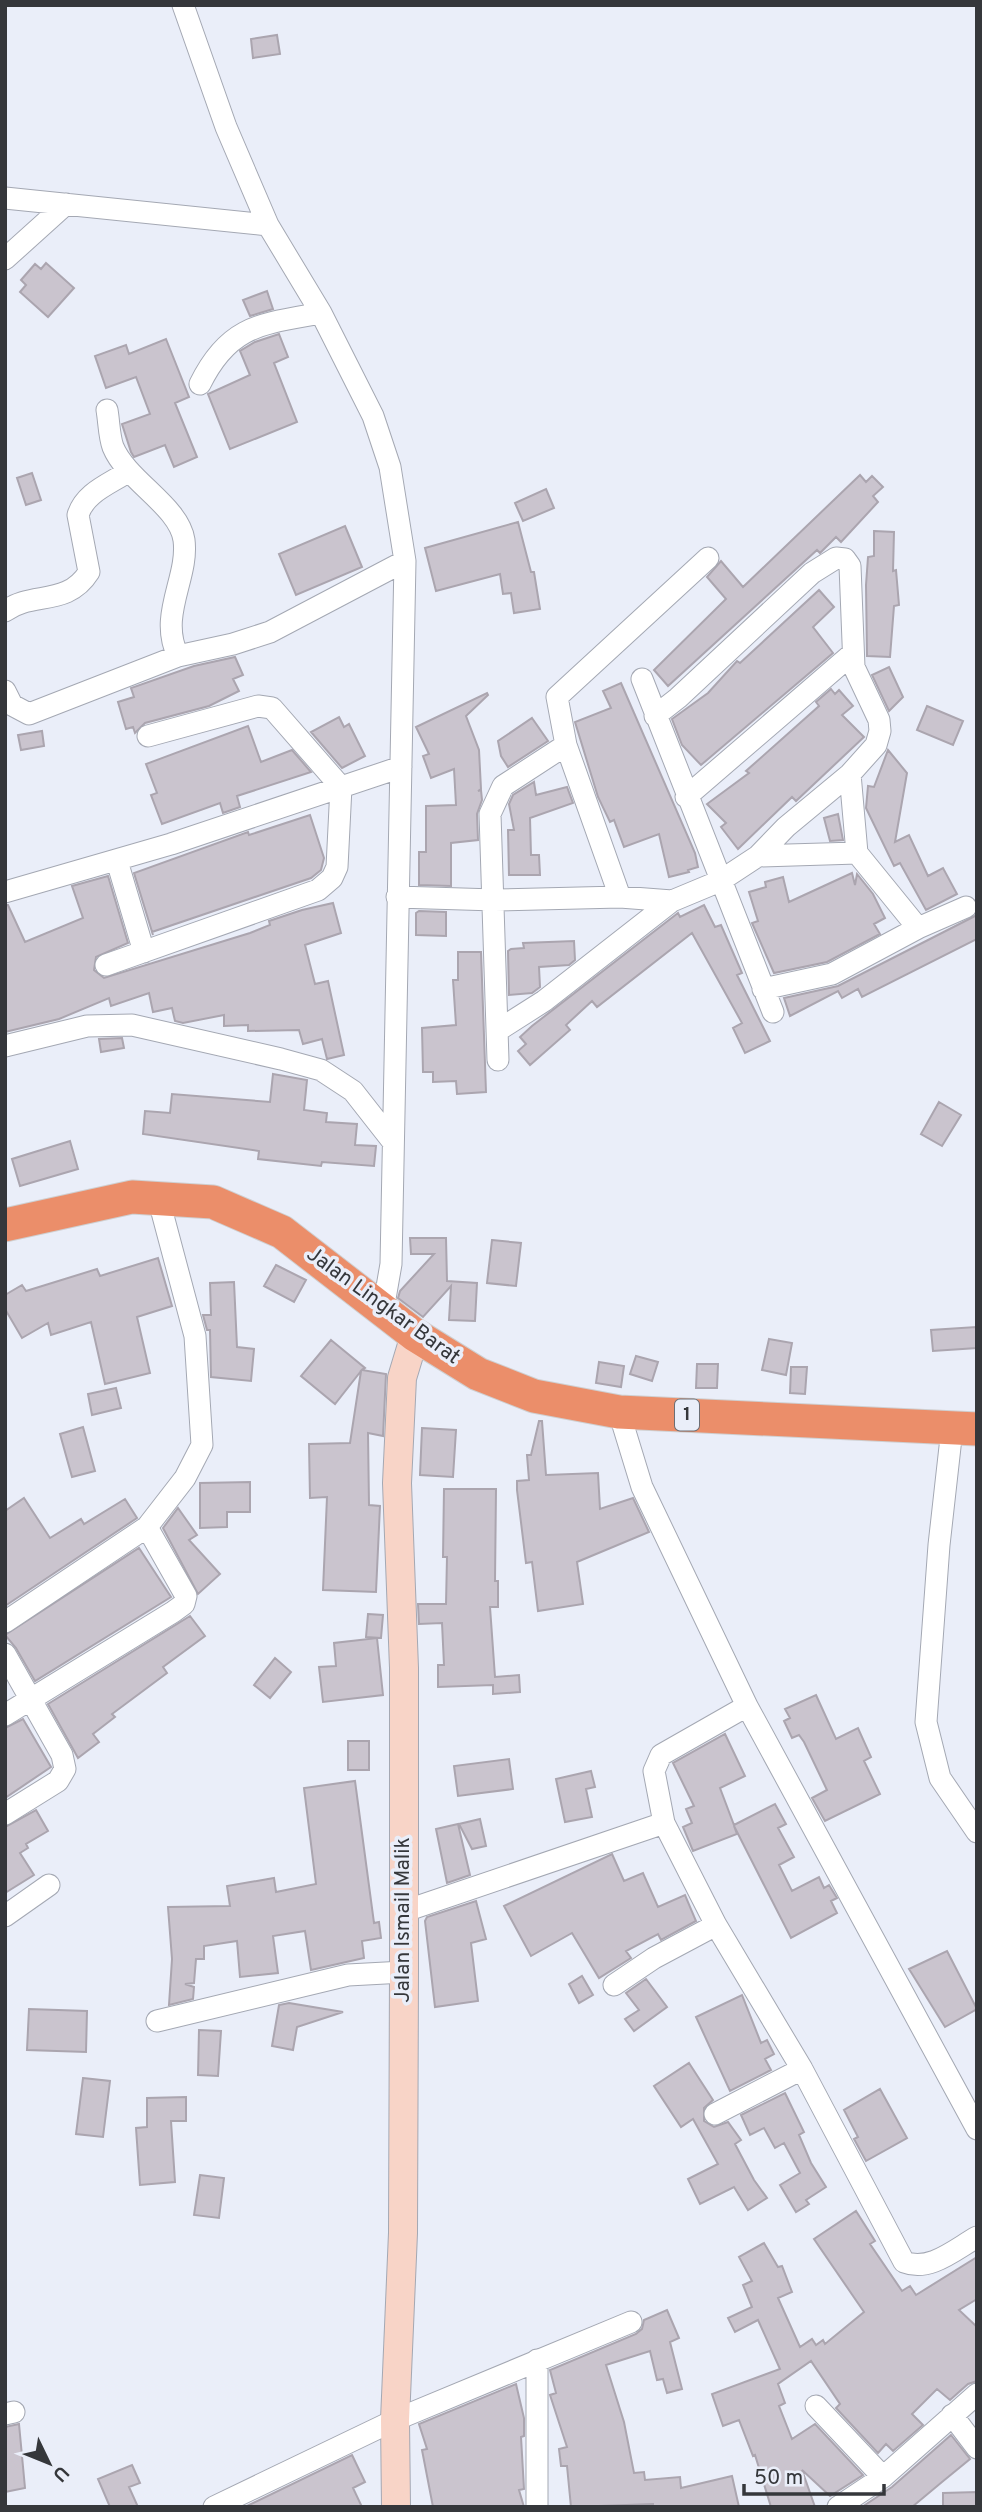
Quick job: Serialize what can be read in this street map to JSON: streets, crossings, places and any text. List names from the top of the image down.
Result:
{
  "streets": {
    "highway": ["Jalan Lingkar Barat", "1"],
    "main road": ["Jalan Ismail Malik"]
  },
  "crossings": [
    ["Jalan Lingkar Barat", "Jalan Ismail Malik"]
  ],
  "scale_bar": "50 m",
  "north": "bottom right"
}
